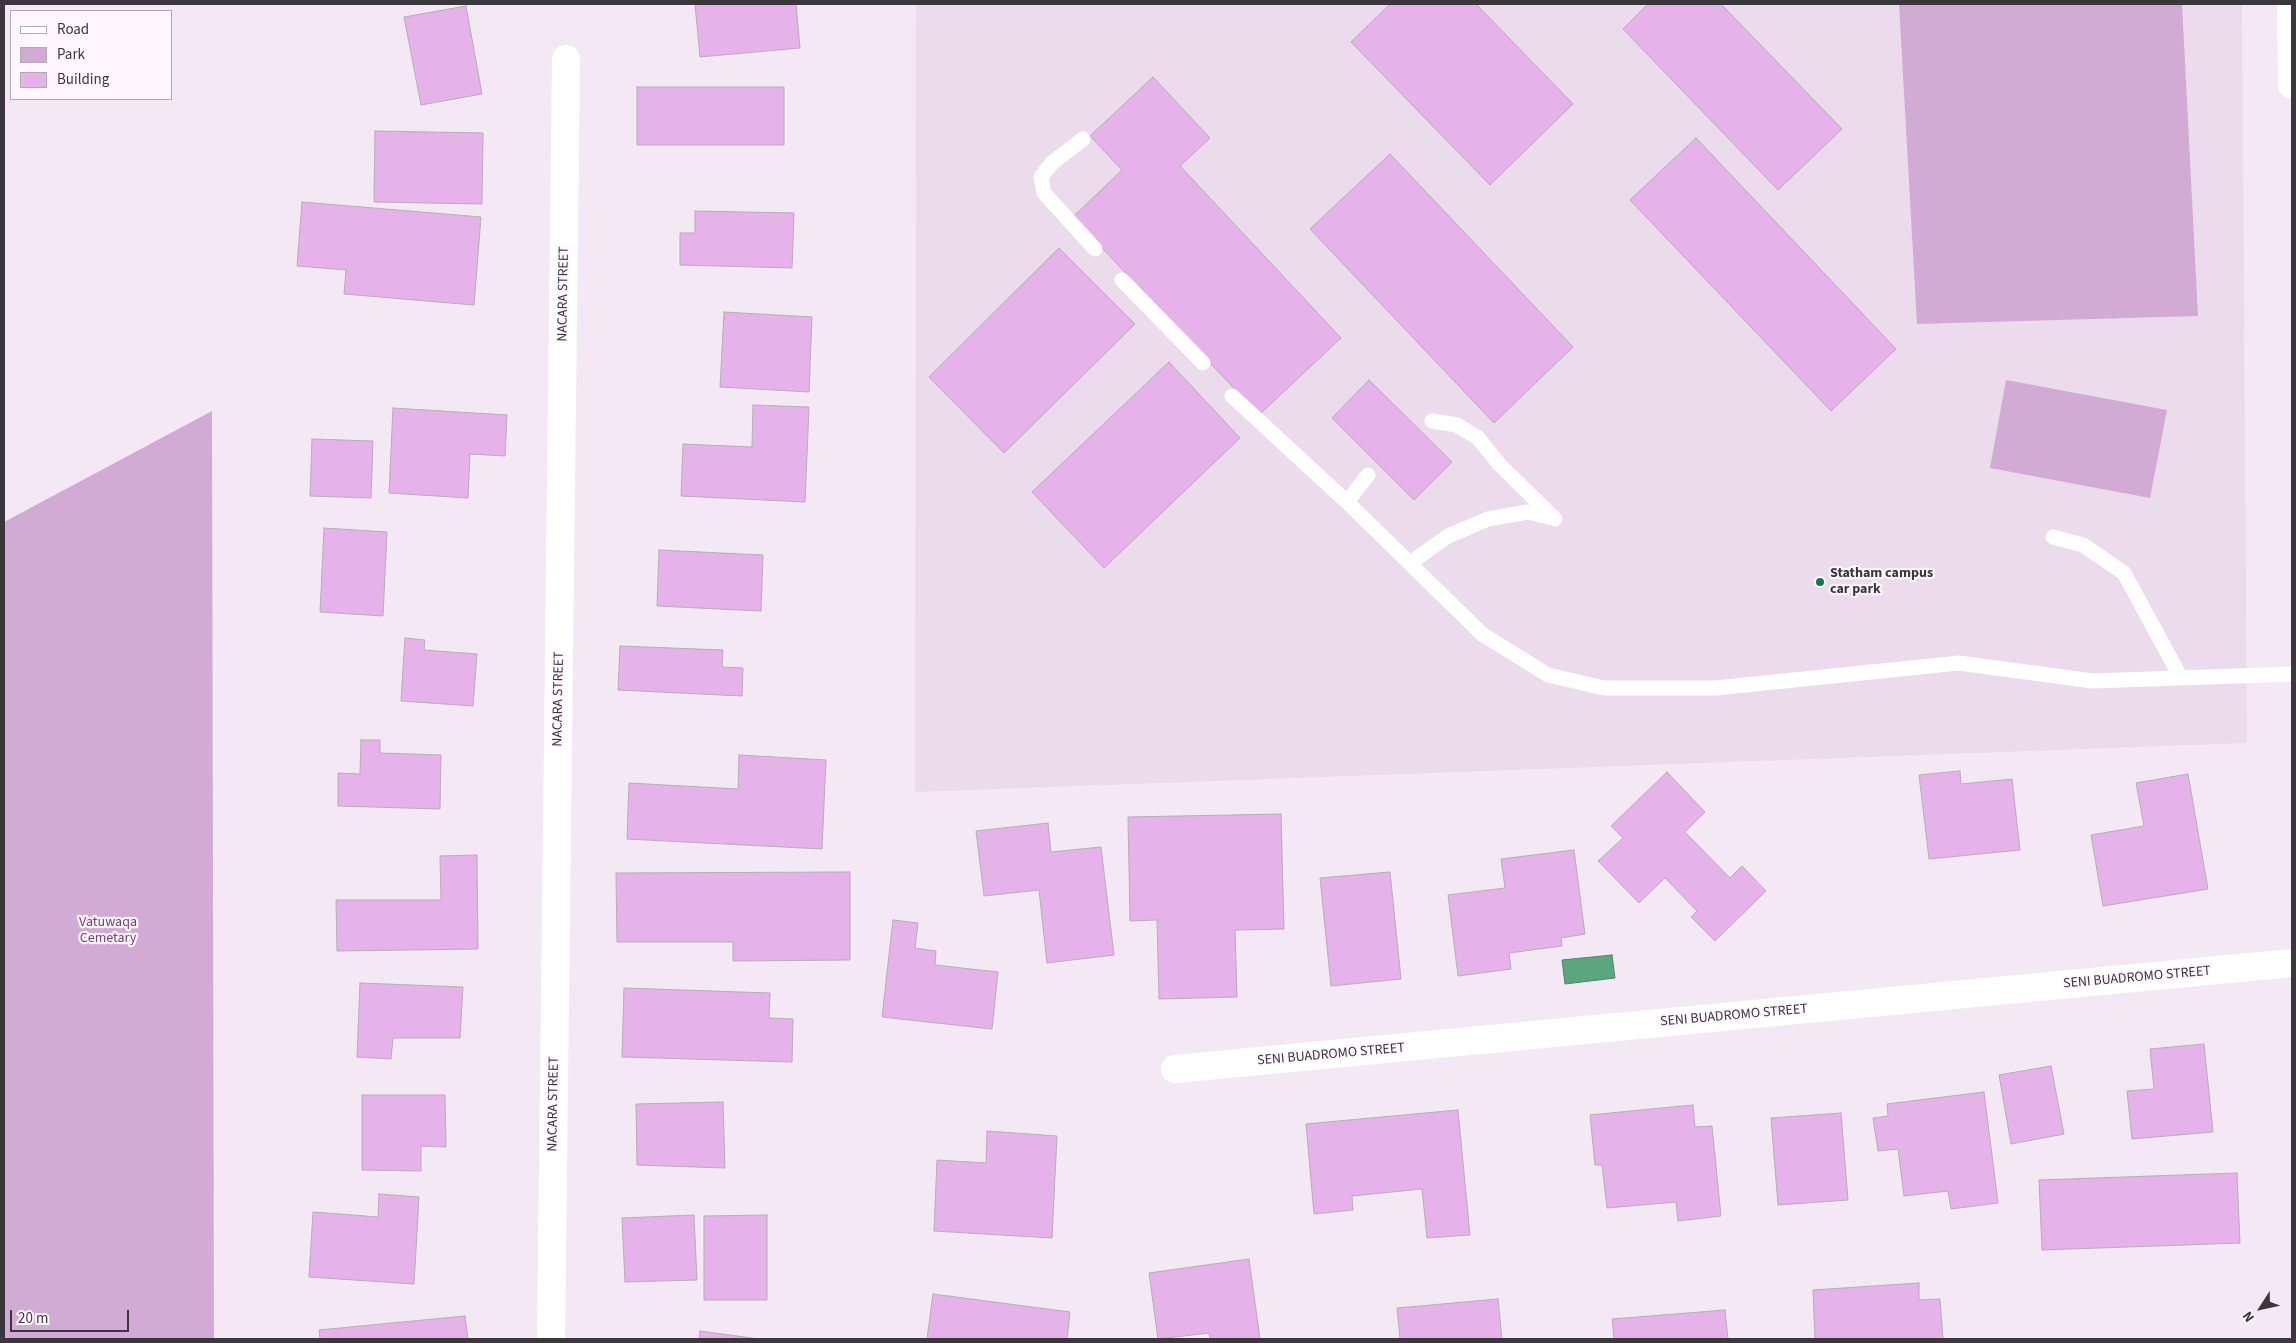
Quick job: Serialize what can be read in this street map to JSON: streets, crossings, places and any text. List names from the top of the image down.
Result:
{
  "streets": {
    "street": ["NACARA STREET", "SENI BUADROMO STREET"]
  },
  "parks": ["Vatuwaqa Cemetary"],
  "places": ["Statham campus car park"],
  "legend": ["Road", "Park", "Building"],
  "scale_bar": "20 m",
  "north": "bottom left"
}
